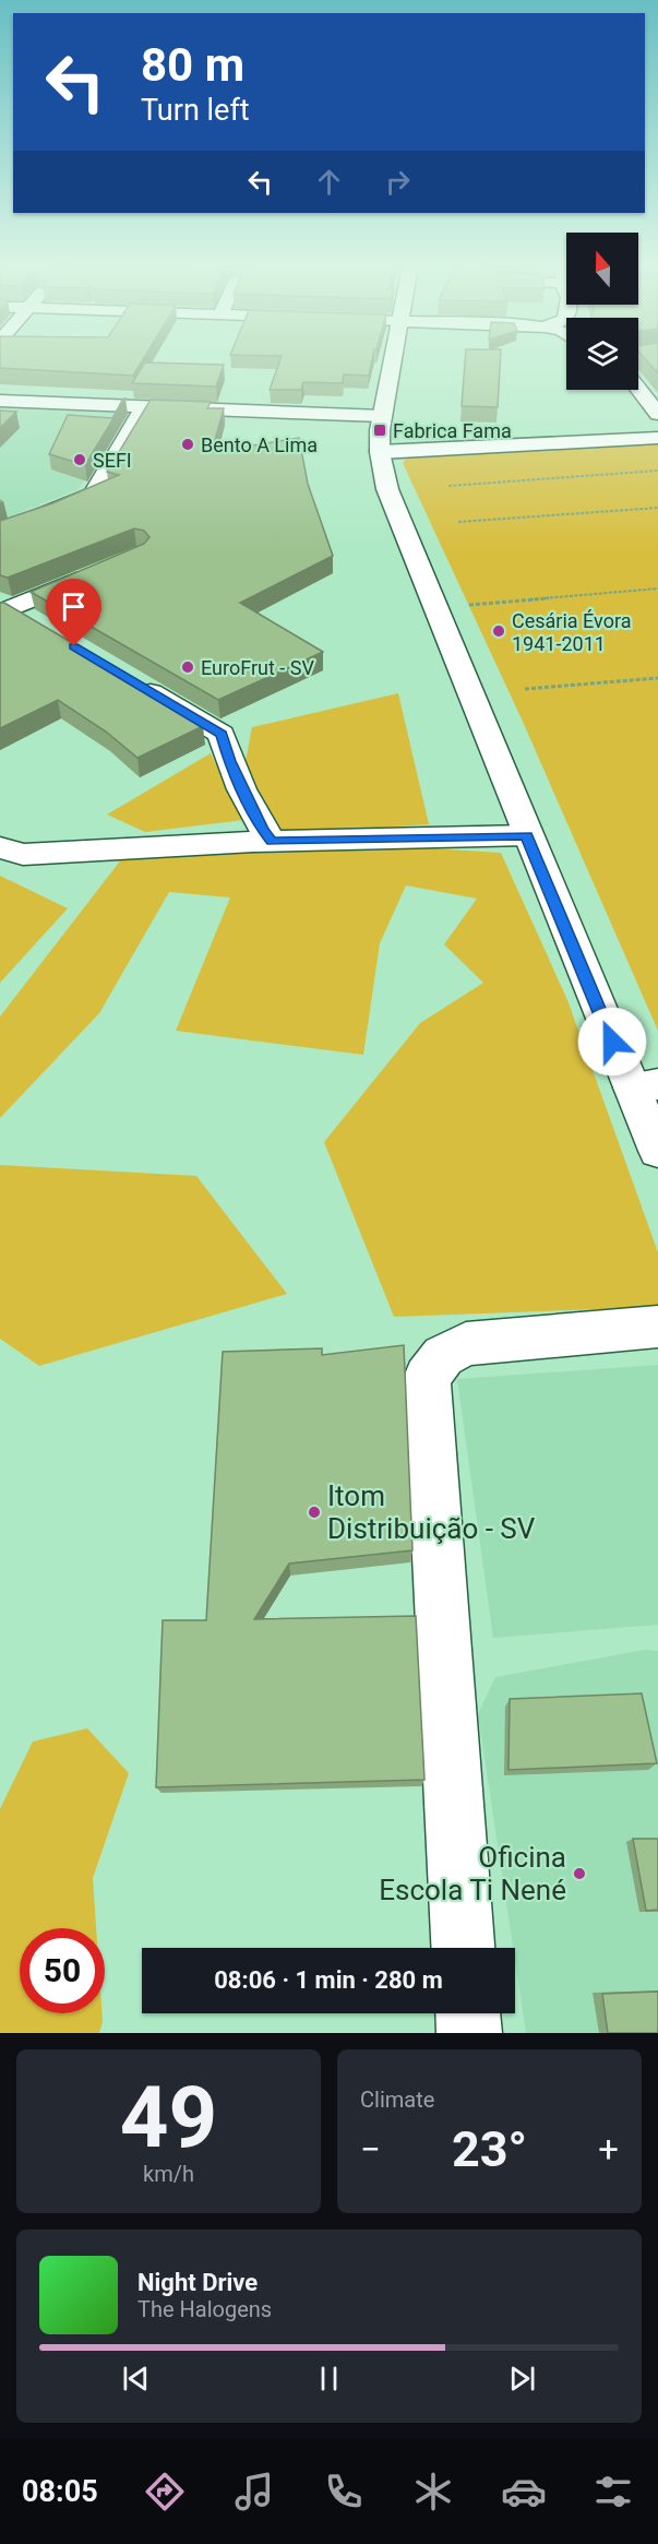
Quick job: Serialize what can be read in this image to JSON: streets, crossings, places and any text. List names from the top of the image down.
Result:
{
  "places": {
    "transit": ["Fabrica Fama"],
    "other": [
      "Bento A Lima",
      "SEFI",
      "Cesária Évora 1941-2011",
      "EuroFrut - SV",
      "Itom Distribuição - SV",
      "Oficina Escola Ti Nené"
    ]
  },
  "north": "top",
  "page": {
    "turn": ["80 m", "Turn left"],
    "limit": "50",
    "trip": "08:06 · 1 min · 280 m",
    "tile": [
      ["49", "km/h"],
      "Climate"
    ],
    "heat": ["−", "23°", "+"],
    "song": ["Night Drive", "The Halogens"],
    "tabs": "08:05"
  }
}
